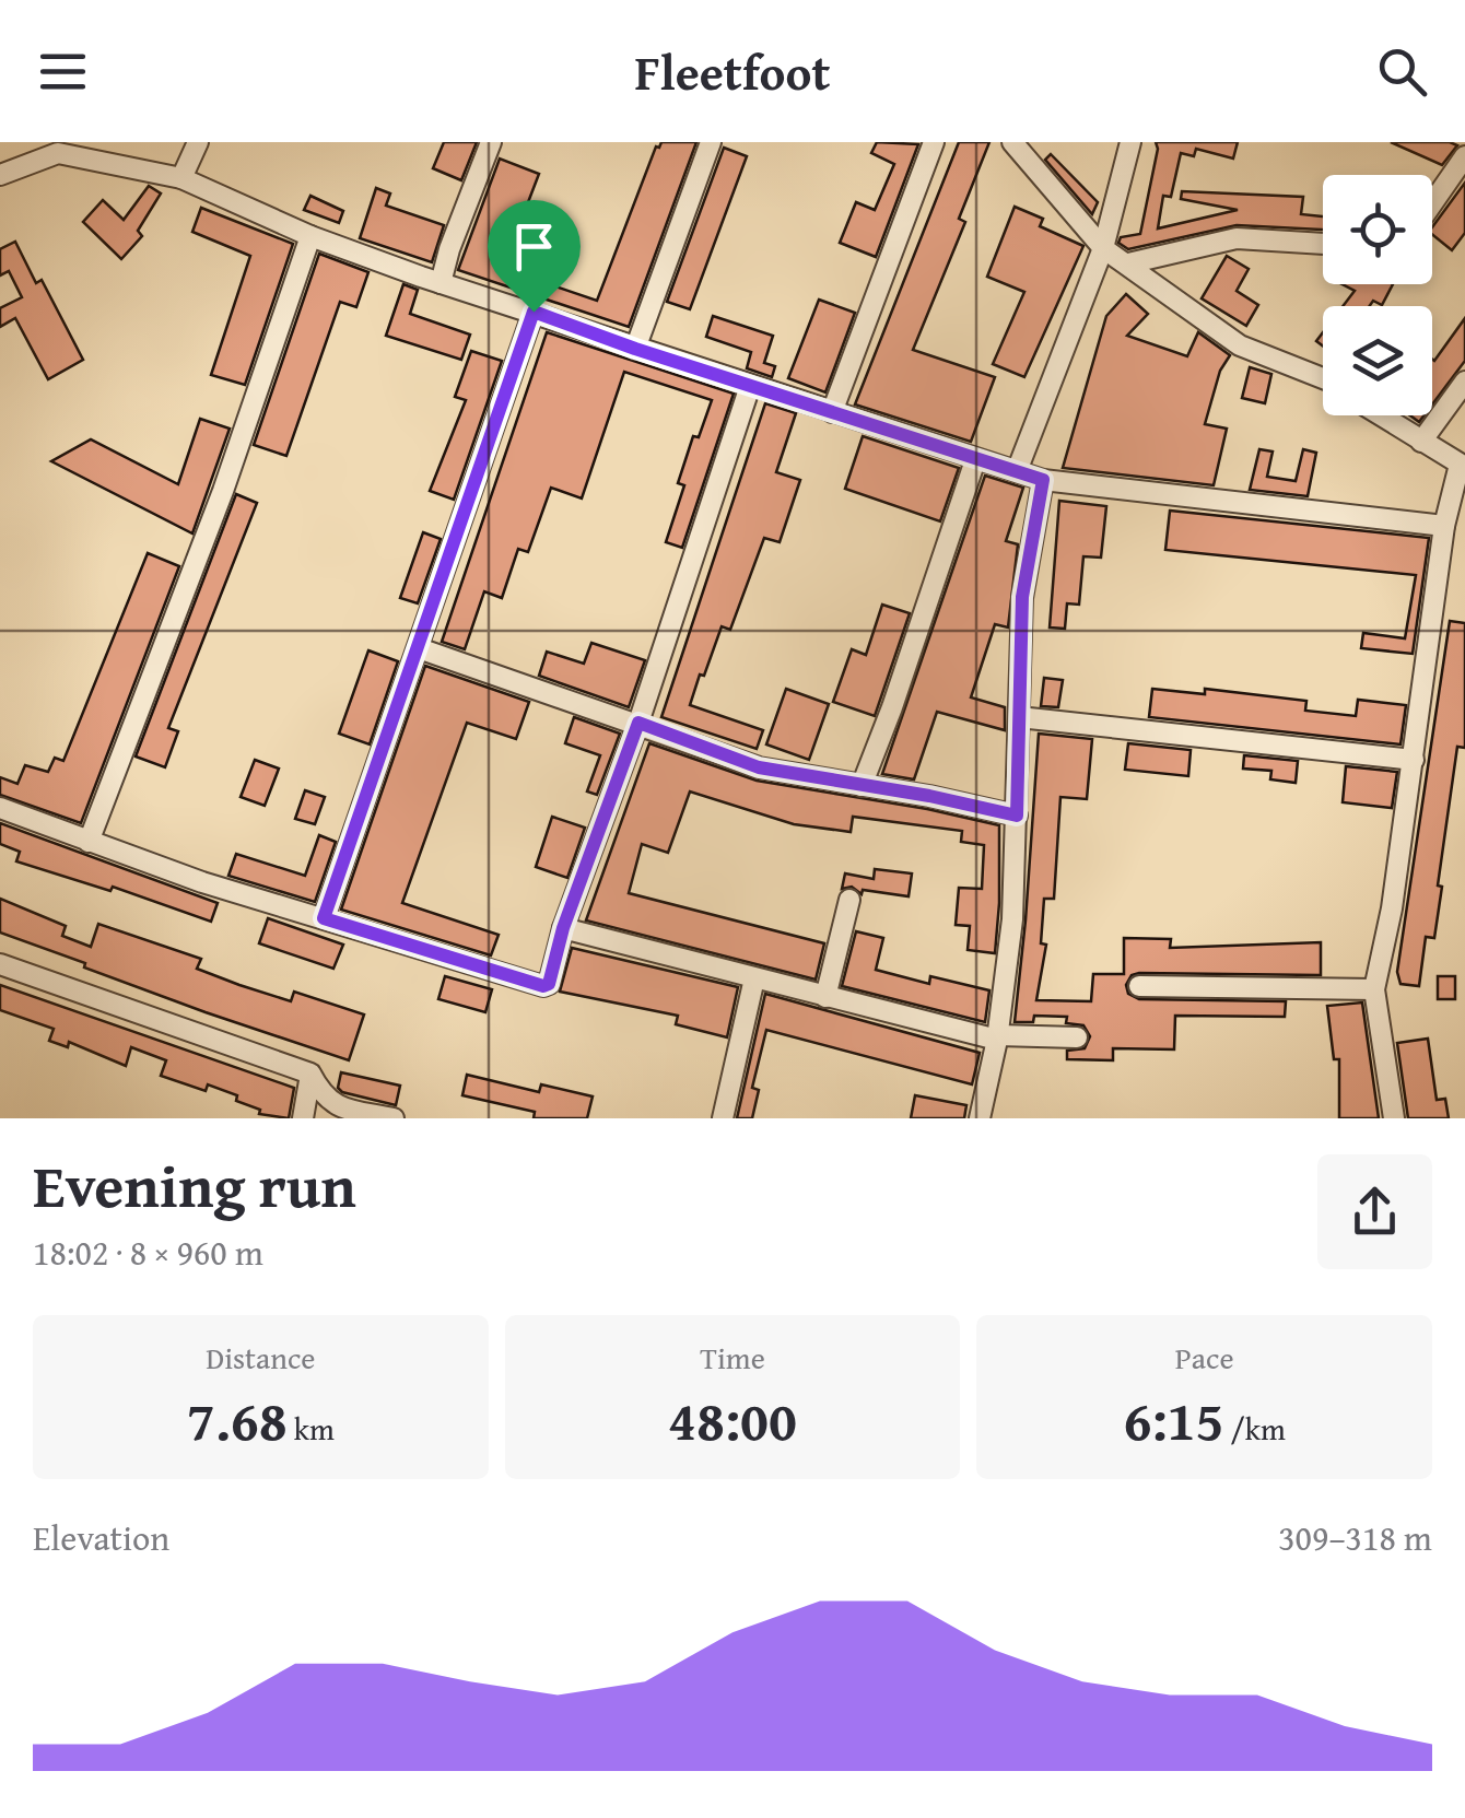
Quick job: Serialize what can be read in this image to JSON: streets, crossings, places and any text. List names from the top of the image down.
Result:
{
  "page": {
    "header": "Fleetfoot",
    "heading": ["Evening run", "18:02 · 8 × 960 m"],
    "stats": [
      ["Distance", "7.68 km"],
      ["Time", "48:00"],
      ["Pace", "6:15 /km"]
    ],
    "chart": ["Elevation", "309–318 m"]
  }
}
